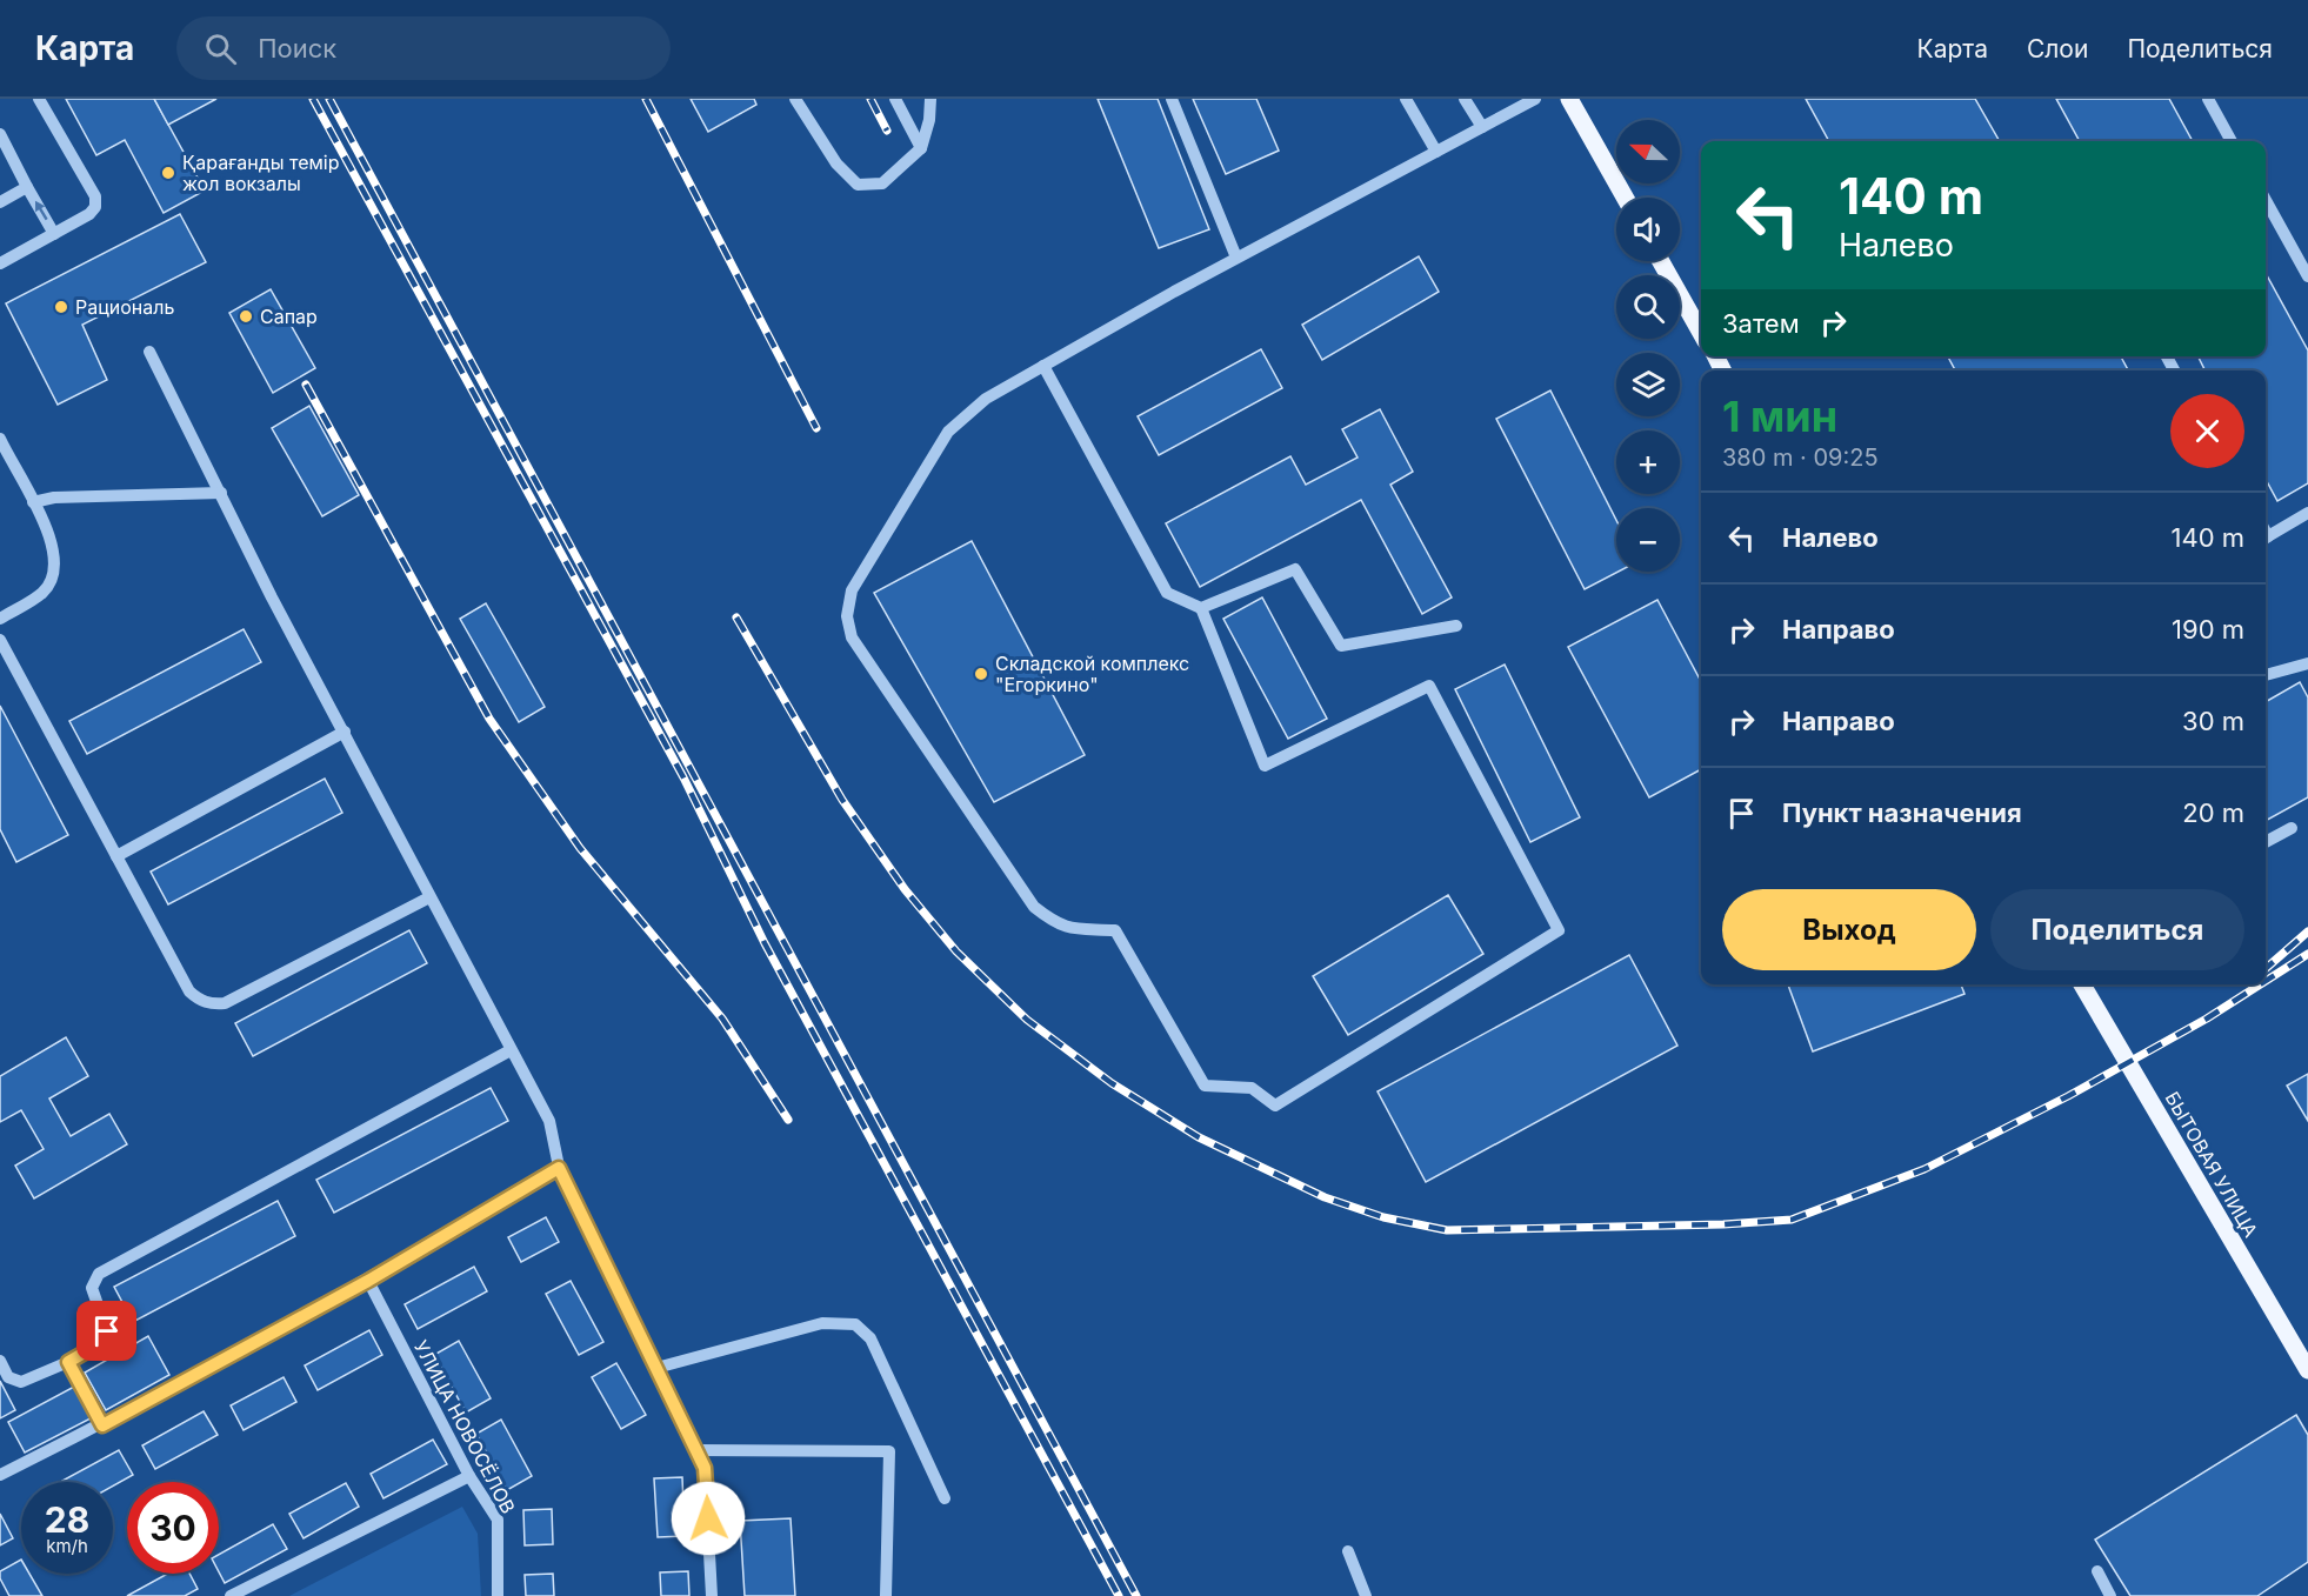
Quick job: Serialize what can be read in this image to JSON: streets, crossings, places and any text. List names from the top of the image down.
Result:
{
  "streets": {
    "main road": ["БЫТОВАЯ УЛИЦА"],
    "street": ["УЛИЦА НОВОСЁЛОВ"]
  },
  "places": [
    "Қарағанды темір жол вокзалы",
    "Рациональ",
    "Сапар",
    "Складской комплекс \"Егоркино\""
  ],
  "north": "left",
  "page": {
    "header": "Карта",
    "search": "Поиск",
    "nav": ["Карта", "Слои", "Поделиться"],
    "map_buttons": ["+", "−"],
    "turn": ["140 m", "Налево"],
    "then": "Затем",
    "heading": ["1 мин", "380 m · 09:25"],
    "list": [
      {
        "name": "Налево",
        "value": "140 m"
      },
      {
        "name": "Направо",
        "value": "190 m"
      },
      {
        "name": "Направо",
        "value": "30 m"
      },
      {
        "name": "Пункт назначения",
        "value": "20 m"
      }
    ],
    "buttons": ["Выход", "Поделиться"],
    "speed": "28 km/h",
    "limit": "30"
  }
}
